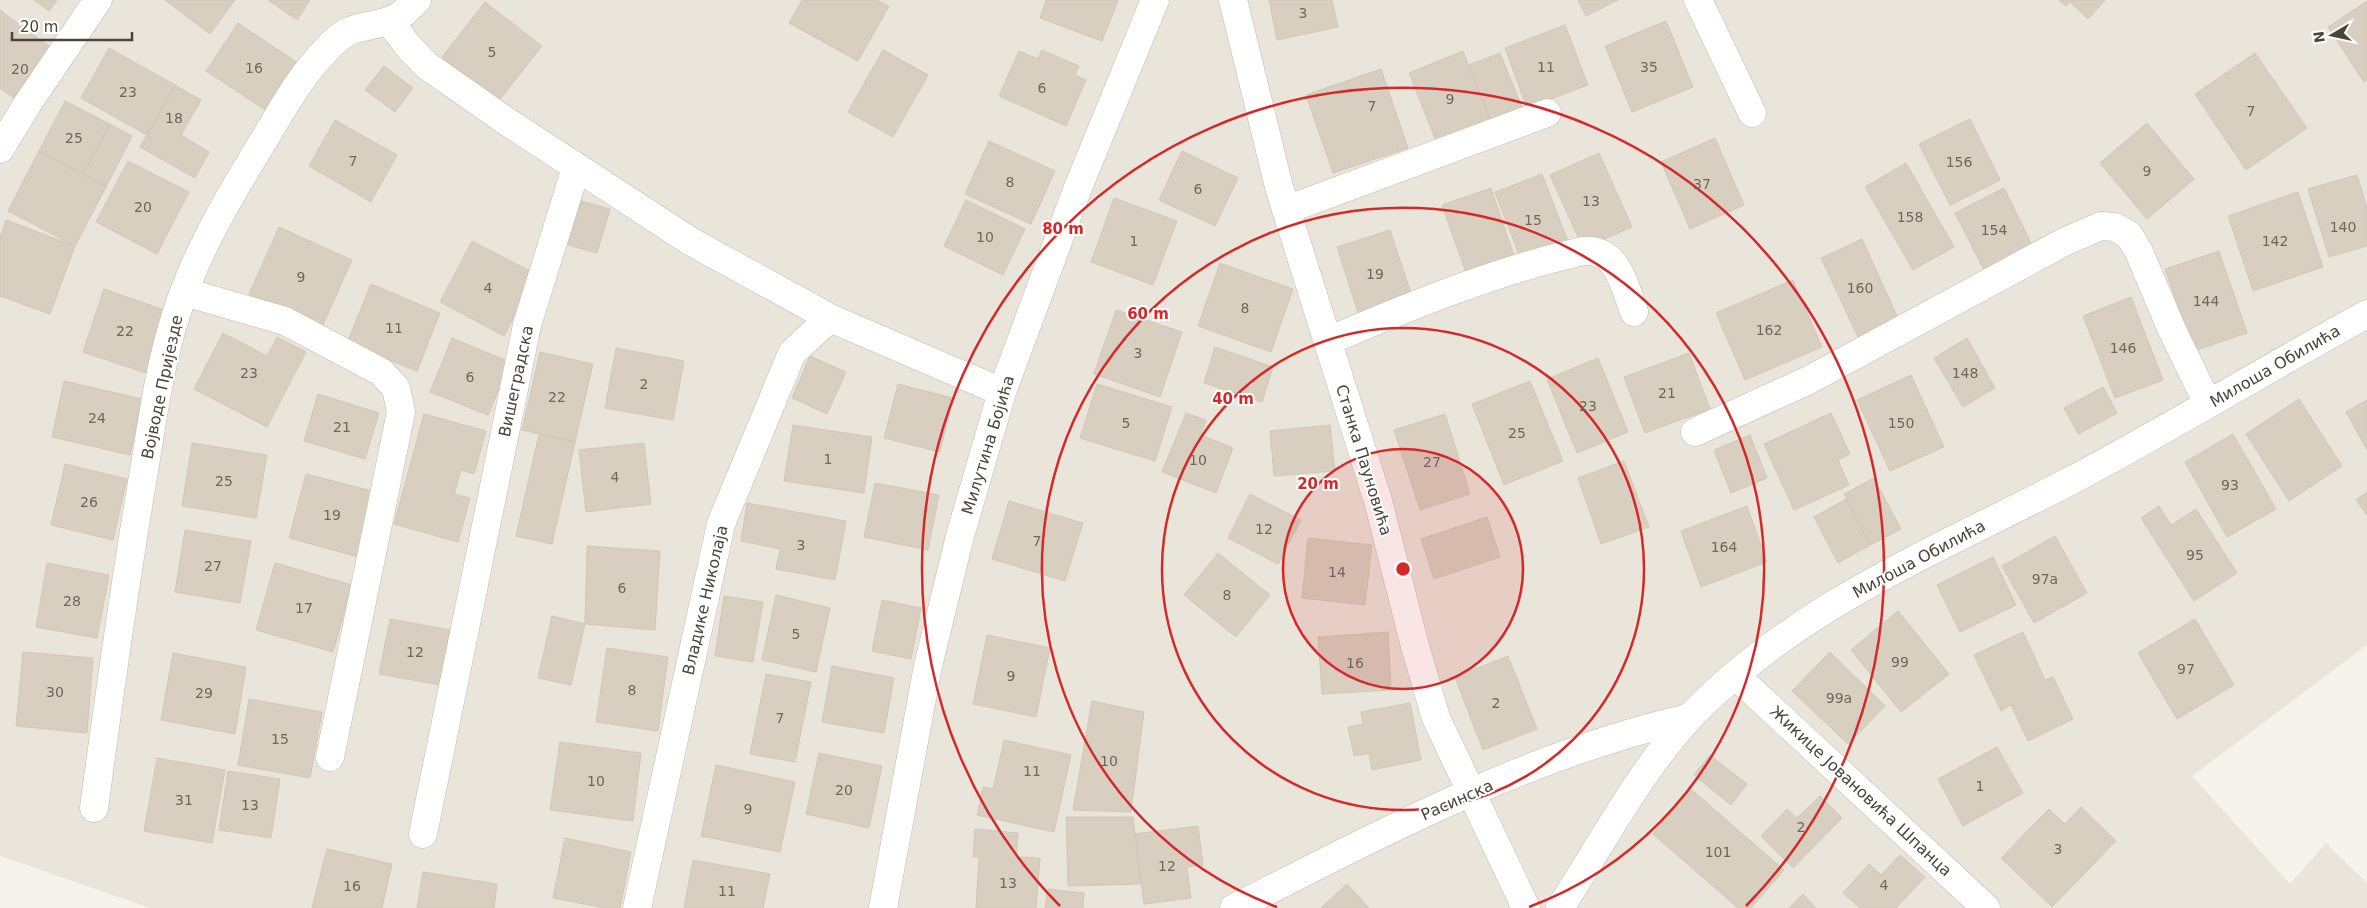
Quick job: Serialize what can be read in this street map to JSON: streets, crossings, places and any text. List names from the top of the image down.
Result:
{
  "streets": {
    "street": [
      "Милоша Обилића",
      "Вишеградска",
      "Војводе Пријезде",
      "Милутина Бојића",
      "Станка Пауновића",
      "Владике Николаја",
      "Жикице Јовановића Шпанца",
      "Расинска"
    ]
  },
  "crossings": [
    ["Милоша Обилића", "Жикице Јовановића Шпанца"],
    ["Милоша Обилића", "Расинска"],
    ["Станка Пауновића", "Расинска"]
  ],
  "house_numbers": [
    "3",
    "5",
    "11",
    "35",
    "16",
    "20",
    "6",
    "23",
    "9",
    "7",
    "7",
    "18",
    "25",
    "7",
    "156",
    "9",
    "8",
    "37",
    "6",
    "13",
    "20",
    "158",
    "15",
    "140",
    "154",
    "10",
    "1",
    "142",
    "19",
    "9",
    "4",
    "160",
    "144",
    "8",
    "11",
    "162",
    "22",
    "146",
    "3",
    "23",
    "148",
    "6",
    "2",
    "21",
    "22",
    "23",
    "24",
    "5",
    "150",
    "21",
    "25",
    "1",
    "10",
    "27",
    "4",
    "25",
    "93",
    "26",
    "19",
    "12",
    "7",
    "3",
    "164",
    "95",
    "27",
    "14",
    "97a",
    "6",
    "8",
    "28",
    "17",
    "5",
    "12",
    "99",
    "16",
    "97",
    "9",
    "8",
    "30",
    "29",
    "99a",
    "2",
    "7",
    "15",
    "10",
    "11",
    "10",
    "1",
    "20",
    "31",
    "13",
    "9",
    "2",
    "3",
    "101",
    "12",
    "13",
    "4",
    "16",
    "11"
  ],
  "scale_bar": "20 m",
  "north": "left",
  "rings": [
    "80 m",
    "60 m",
    "40 m",
    "20 m"
  ]
}
